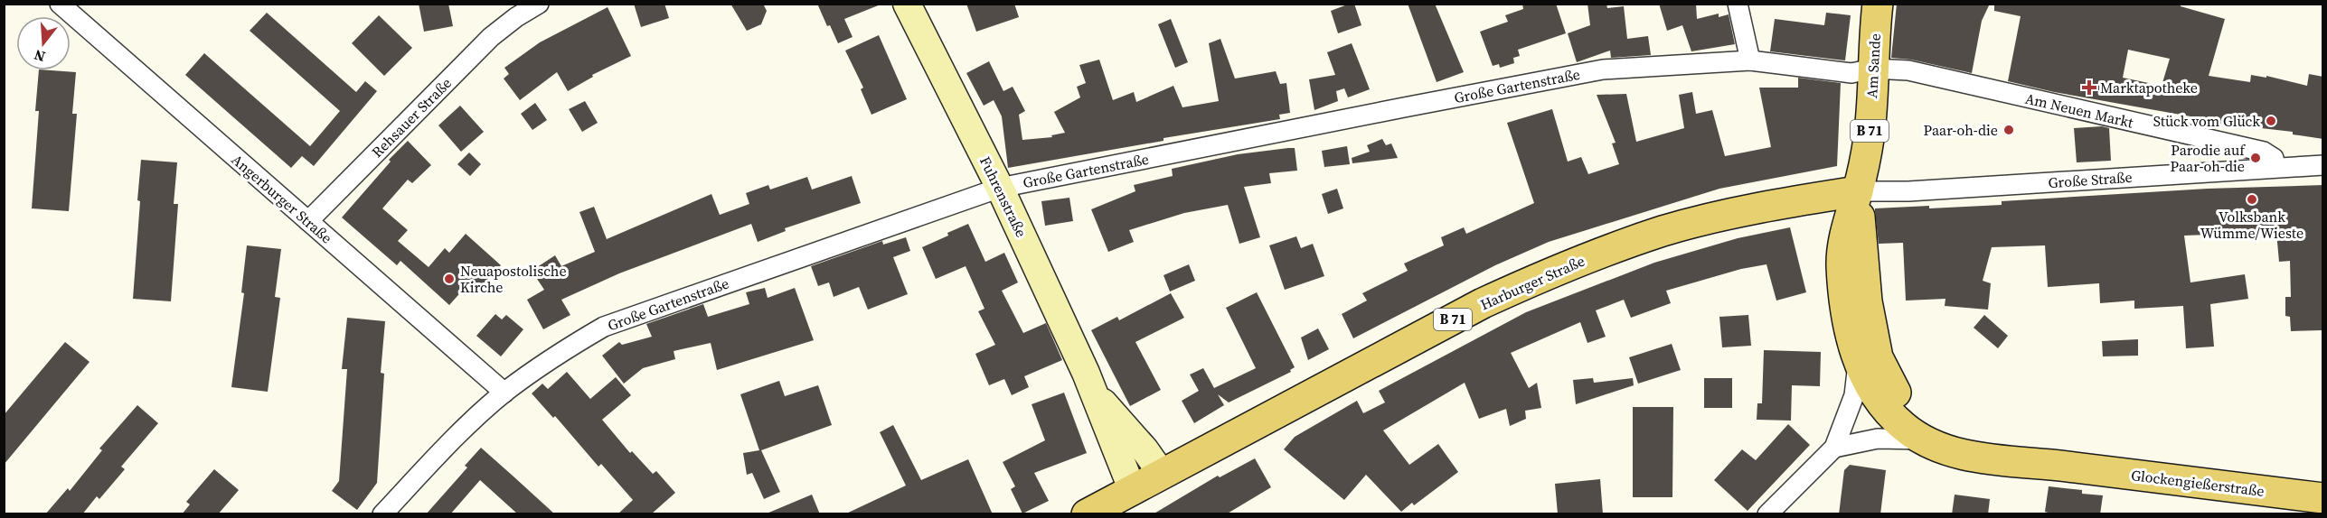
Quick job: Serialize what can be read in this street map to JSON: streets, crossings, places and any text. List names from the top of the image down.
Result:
{
  "streets": {
    "main road": [
      "Am Sande",
      "B 71",
      "Harburger Straße",
      "Glockengießerstraße"
    ],
    "street": [
      "Große Gartenstraße",
      "Am Neuen Markt",
      "Rehsauer Straße",
      "Große Straße",
      "Fuhrenstraße",
      "Angerburger Straße"
    ]
  },
  "crossings": [
    ["Am Sande", "Große Gartenstraße"],
    ["Am Sande", "Am Neuen Markt"],
    ["Am Sande", "Große Straße"],
    ["Am Sande", "Harburger Straße"],
    ["Am Sande", "Glockengießerstraße"],
    ["Große Gartenstraße", "Am Neuen Markt"],
    ["Große Gartenstraße", "Fuhrenstraße"],
    ["Große Gartenstraße", "Angerburger Straße"],
    ["Am Neuen Markt", "Große Straße"],
    ["Rehsauer Straße", "Angerburger Straße"],
    ["Große Straße", "Harburger Straße"],
    ["Große Straße", "Glockengießerstraße"],
    ["Fuhrenstraße", "Harburger Straße"],
    ["Harburger Straße", "Glockengießerstraße"]
  ],
  "places": {
    "health": ["Marktapotheke"],
    "other": [
      "Stück vom Glück",
      "Paar-oh-die",
      "Parodie auf Paar-oh-die",
      "Volksbank Wümme/Wieste",
      "Neuapostolische Kirche"
    ]
  },
  "north": "bottom"
}
